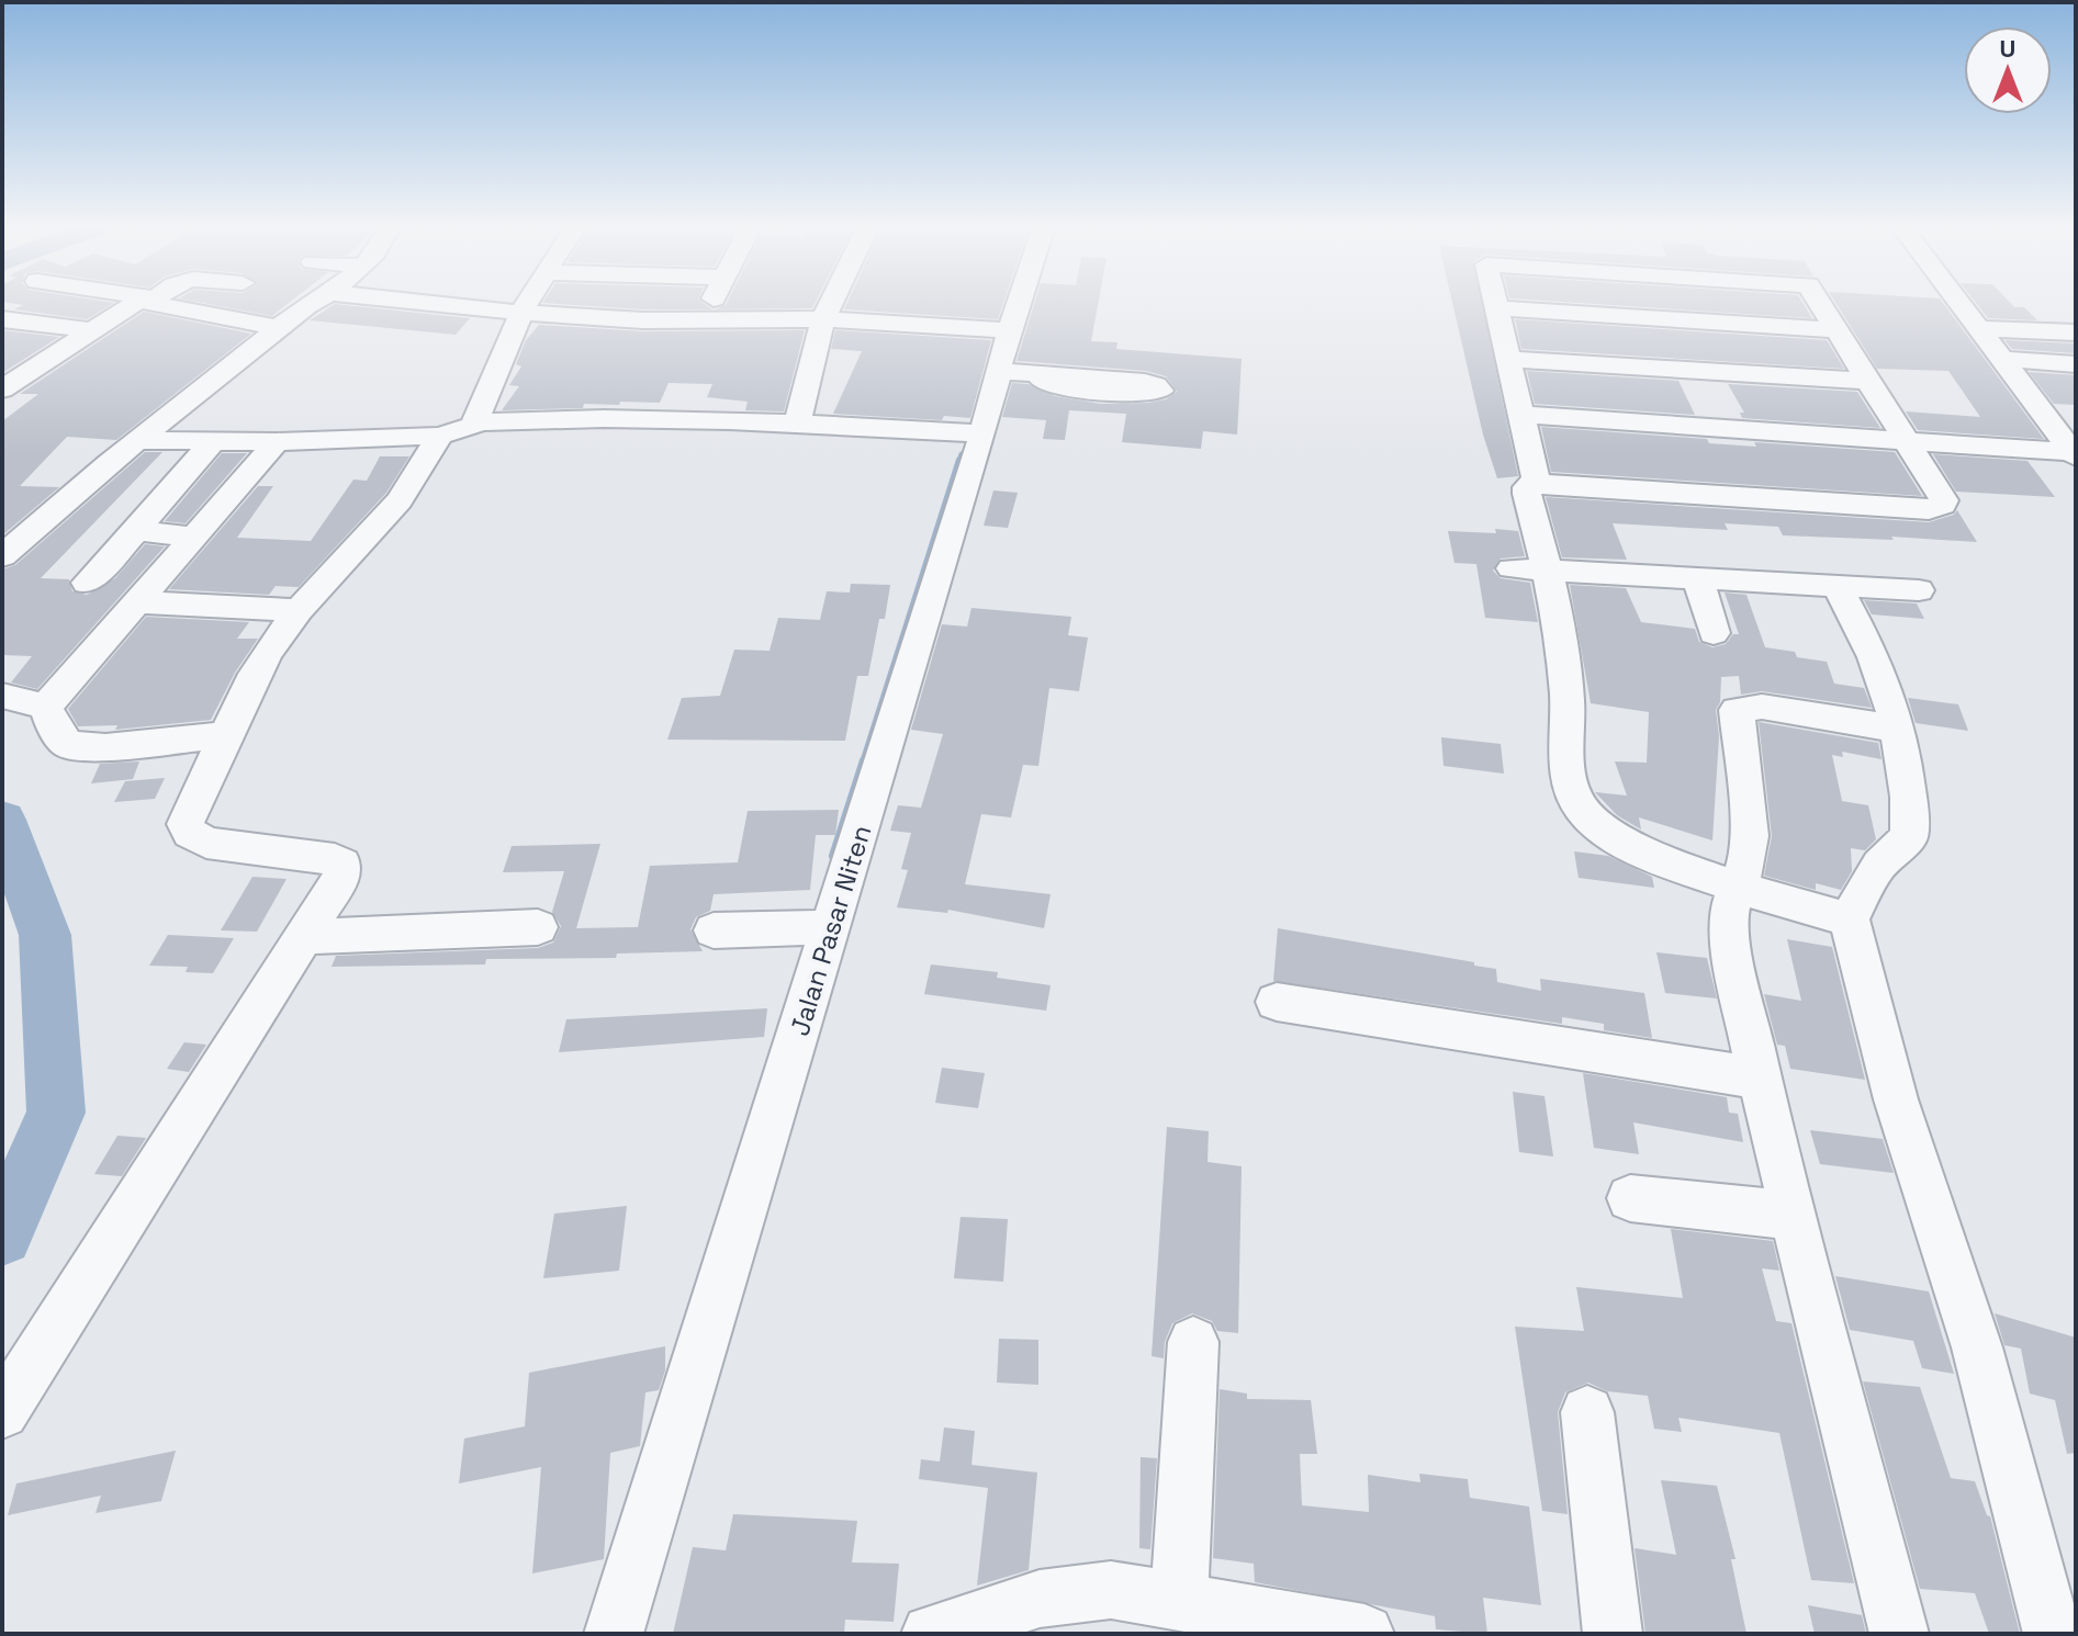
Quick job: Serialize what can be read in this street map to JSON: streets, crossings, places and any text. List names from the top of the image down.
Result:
{
  "streets": {
    "street": ["Jalan Pasar Niten"]
  },
  "north": "top"
}
